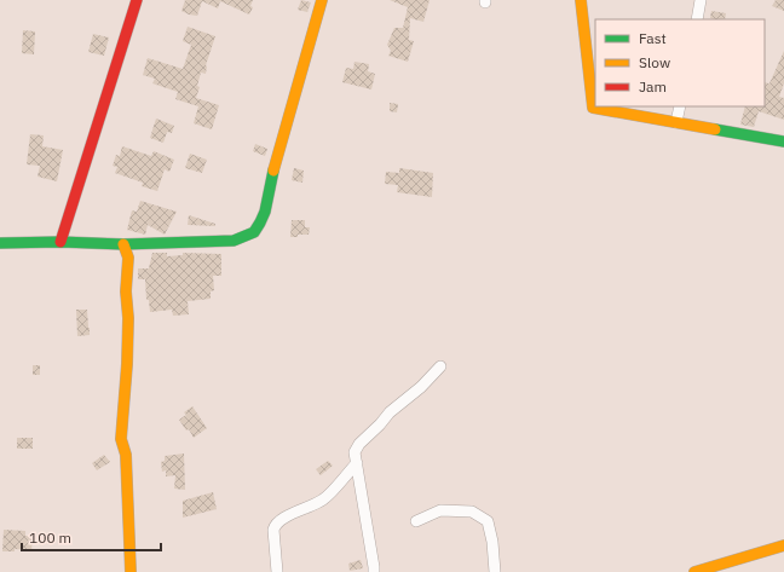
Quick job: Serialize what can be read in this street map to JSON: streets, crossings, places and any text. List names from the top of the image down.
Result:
{
  "legend": ["Fast", "Slow", "Jam"],
  "scale_bar": "100 m"
}
